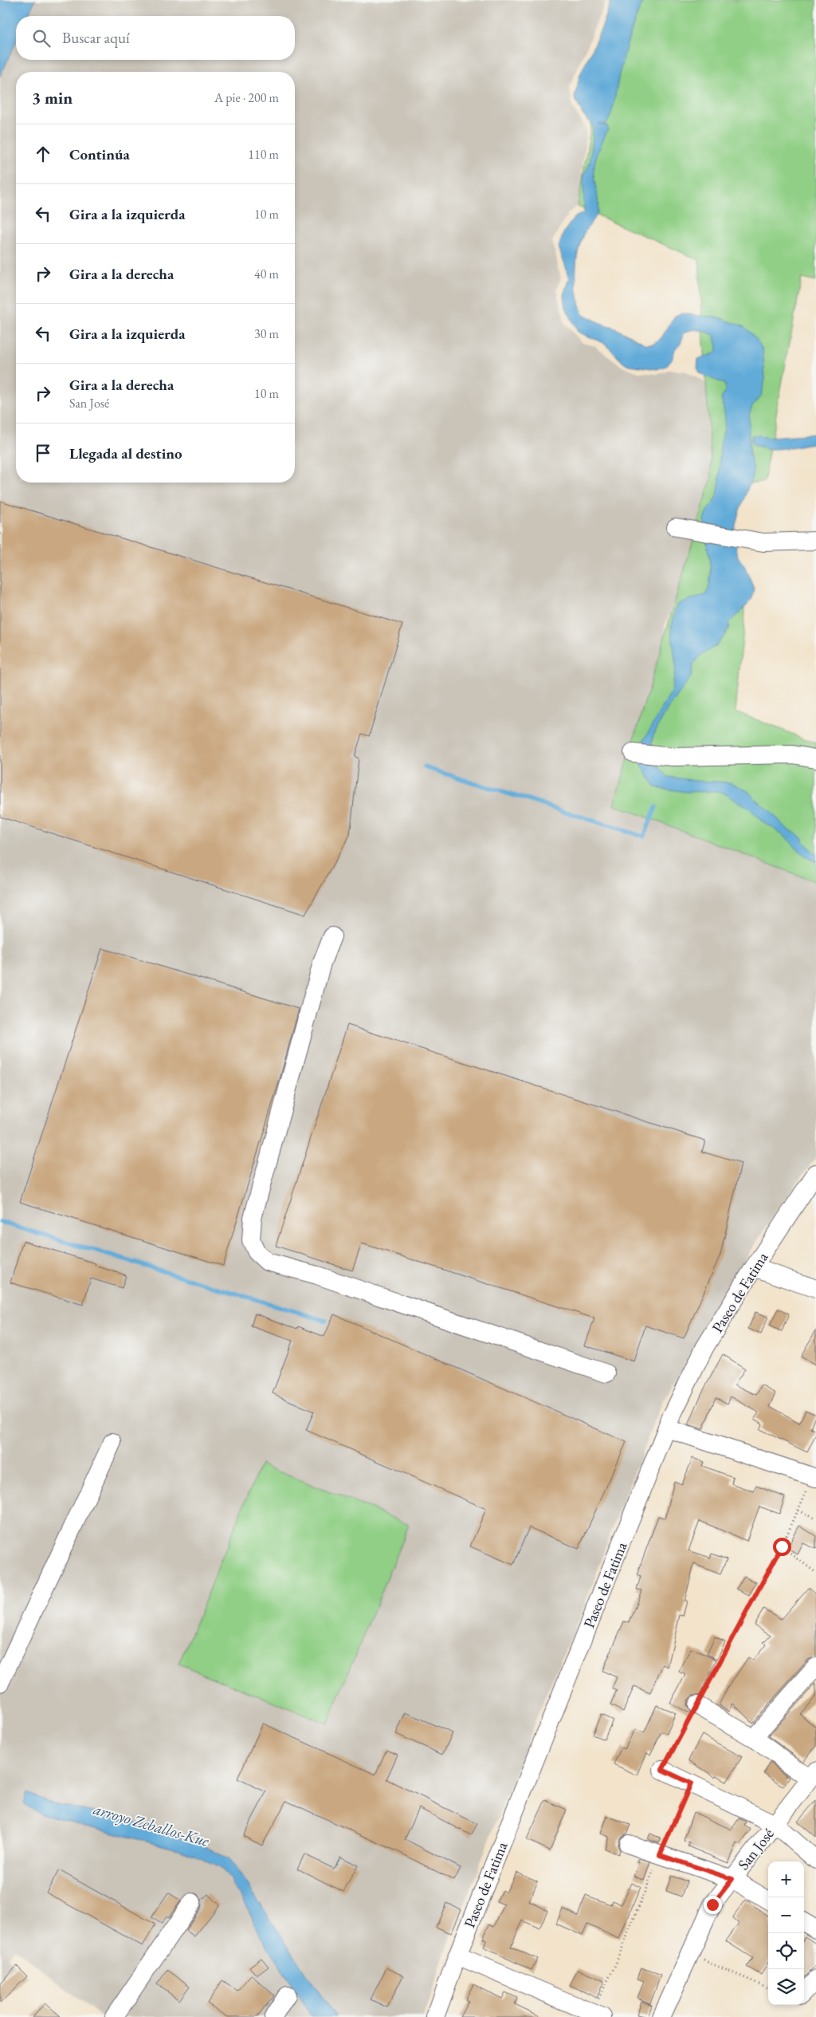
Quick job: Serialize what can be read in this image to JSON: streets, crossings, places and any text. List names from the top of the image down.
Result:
{
  "streets": {
    "street": ["Paseo de Fatima", "San José"]
  },
  "water": ["arroyo Zeballos-Kue"],
  "page": {
    "search": "Buscar aquí",
    "heading": ["3 min", "A pie · 200 m"],
    "list": [
      ["Continúa", "110 m"],
      ["Gira a la izquierda", "10 m"],
      ["Gira a la derecha", "40 m"],
      ["Gira a la izquierda", "30 m"],
      ["Gira a la derecha", "San José", "10 m"],
      "Llegada al destino"
    ],
    "map_buttons": ["+", "−"]
  }
}
